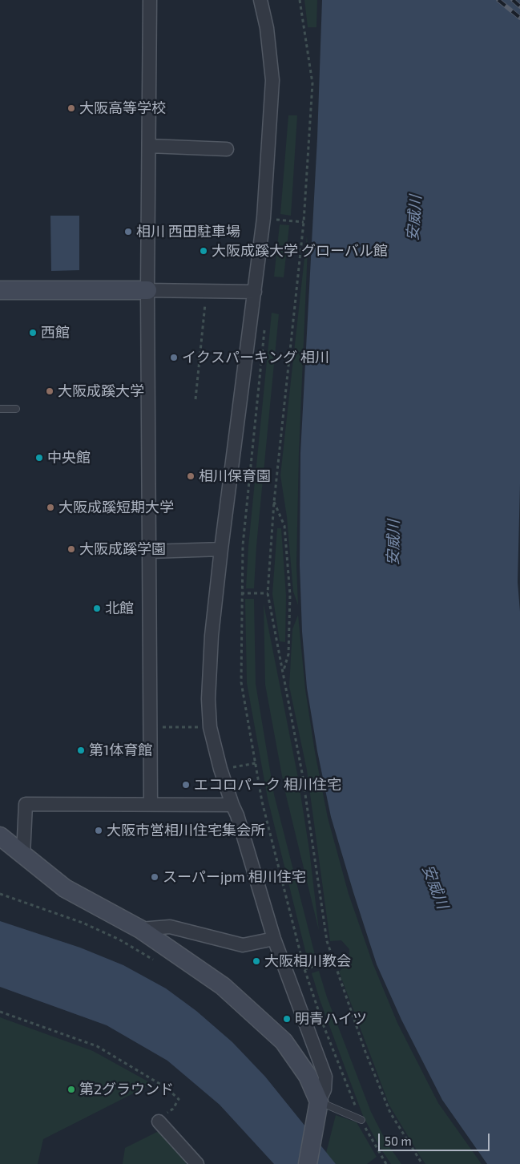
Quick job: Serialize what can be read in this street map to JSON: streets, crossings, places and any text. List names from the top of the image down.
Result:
{
  "water": ["安威川"],
  "places": [
    "大阪高等学校",
    "相川 西田駐車場",
    "大阪成蹊大学 グローバル館",
    "西館",
    "イクスパーキング 相川",
    "大阪成蹊大学",
    "中央館",
    "相川保育園",
    "大阪成蹊短期大学",
    "大阪成蹊学園",
    "北館",
    "第1体育館",
    "エコロパーク 相川住宅",
    "大阪市営相川住宅集会所",
    "スーパーjpm 相川住宅",
    "大阪相川教会",
    "明青ハイツ",
    "第2グラウンド"
  ],
  "scale_bar": "50 m"
}
